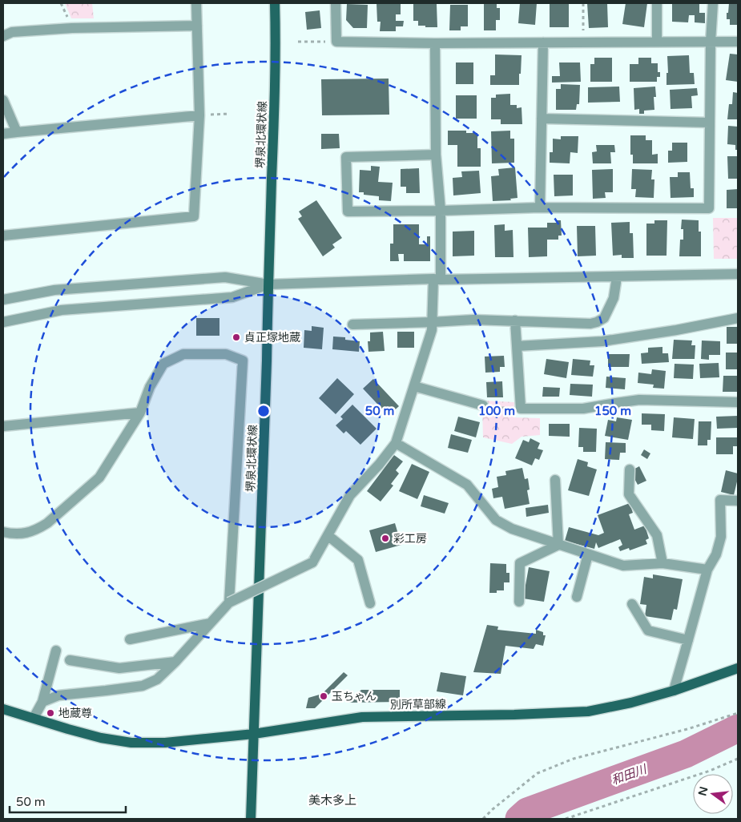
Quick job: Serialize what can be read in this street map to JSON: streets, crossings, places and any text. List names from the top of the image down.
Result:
{
  "streets": {
    "main road": ["堺泉北環状線", "別所草部線"]
  },
  "crossings": [
    ["堺泉北環状線", "別所草部線"]
  ],
  "districts": ["美木多上"],
  "water": ["和田川"],
  "places": [
    "貞正塚地蔵",
    "彩工房",
    "玉ちゃん",
    "地蔵尊"
  ],
  "scale_bar": "50 m",
  "north": "left",
  "rings": ["50 m", "100 m", "150 m"]
}
